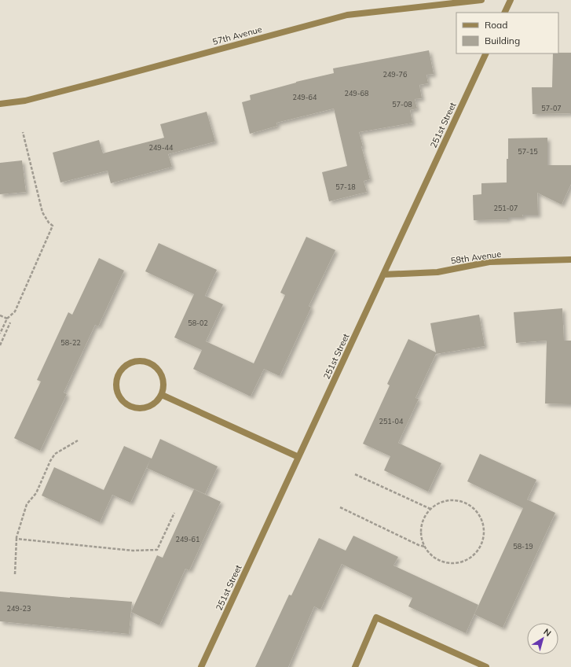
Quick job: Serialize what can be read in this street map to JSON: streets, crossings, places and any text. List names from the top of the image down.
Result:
{
  "streets": {
    "street": ["57th Avenue", "251st Street", "58th Avenue"]
  },
  "crossings": [
    ["251st Street", "58th Avenue"]
  ],
  "house_numbers": [
    "249-76",
    "249-68",
    "249-64",
    "57-08",
    "57-07",
    "249-44",
    "57-15",
    "57-18",
    "251-07",
    "58-02",
    "58-22",
    "251-04",
    "249-61",
    "58-19",
    "249-23"
  ],
  "legend": ["Road", "Building"],
  "north": "top right"
}
